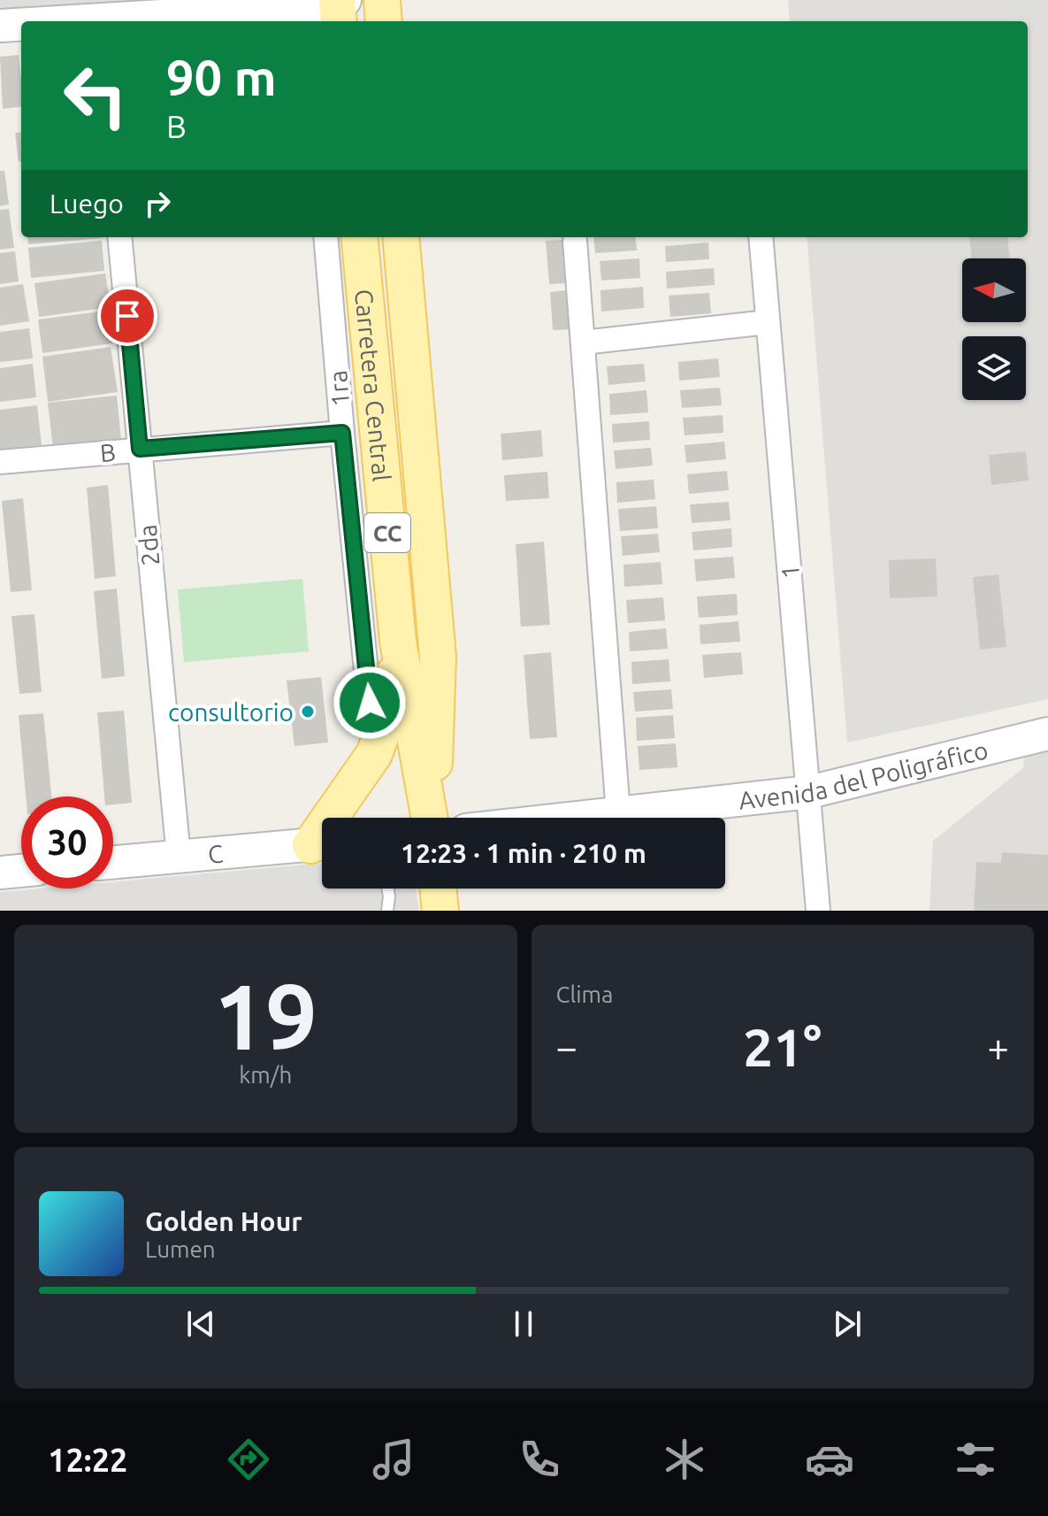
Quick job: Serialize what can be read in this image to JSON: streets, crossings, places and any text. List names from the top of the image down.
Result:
{
  "streets": {
    "main road": ["Carretera Central", "CC"],
    "street": [
      "1ra",
      "B",
      "2da",
      "1",
      "Avenida del Poligráfico",
      "C"
    ]
  },
  "crossings": [
    ["1ra", "B"],
    ["B", "2da"],
    ["2da", "C"],
    ["1", "Avenida del Poligráfico"]
  ],
  "places": ["consultorio"],
  "north": "left",
  "page": {
    "turn": ["90 m", "B"],
    "then": "Luego",
    "limit": "30",
    "trip": "12:23 · 1 min · 210 m",
    "tile": [
      ["19", "km/h"],
      "Clima"
    ],
    "heat": ["−", "21°", "+"],
    "song": ["Golden Hour", "Lumen"],
    "tabs": "12:22"
  }
}
